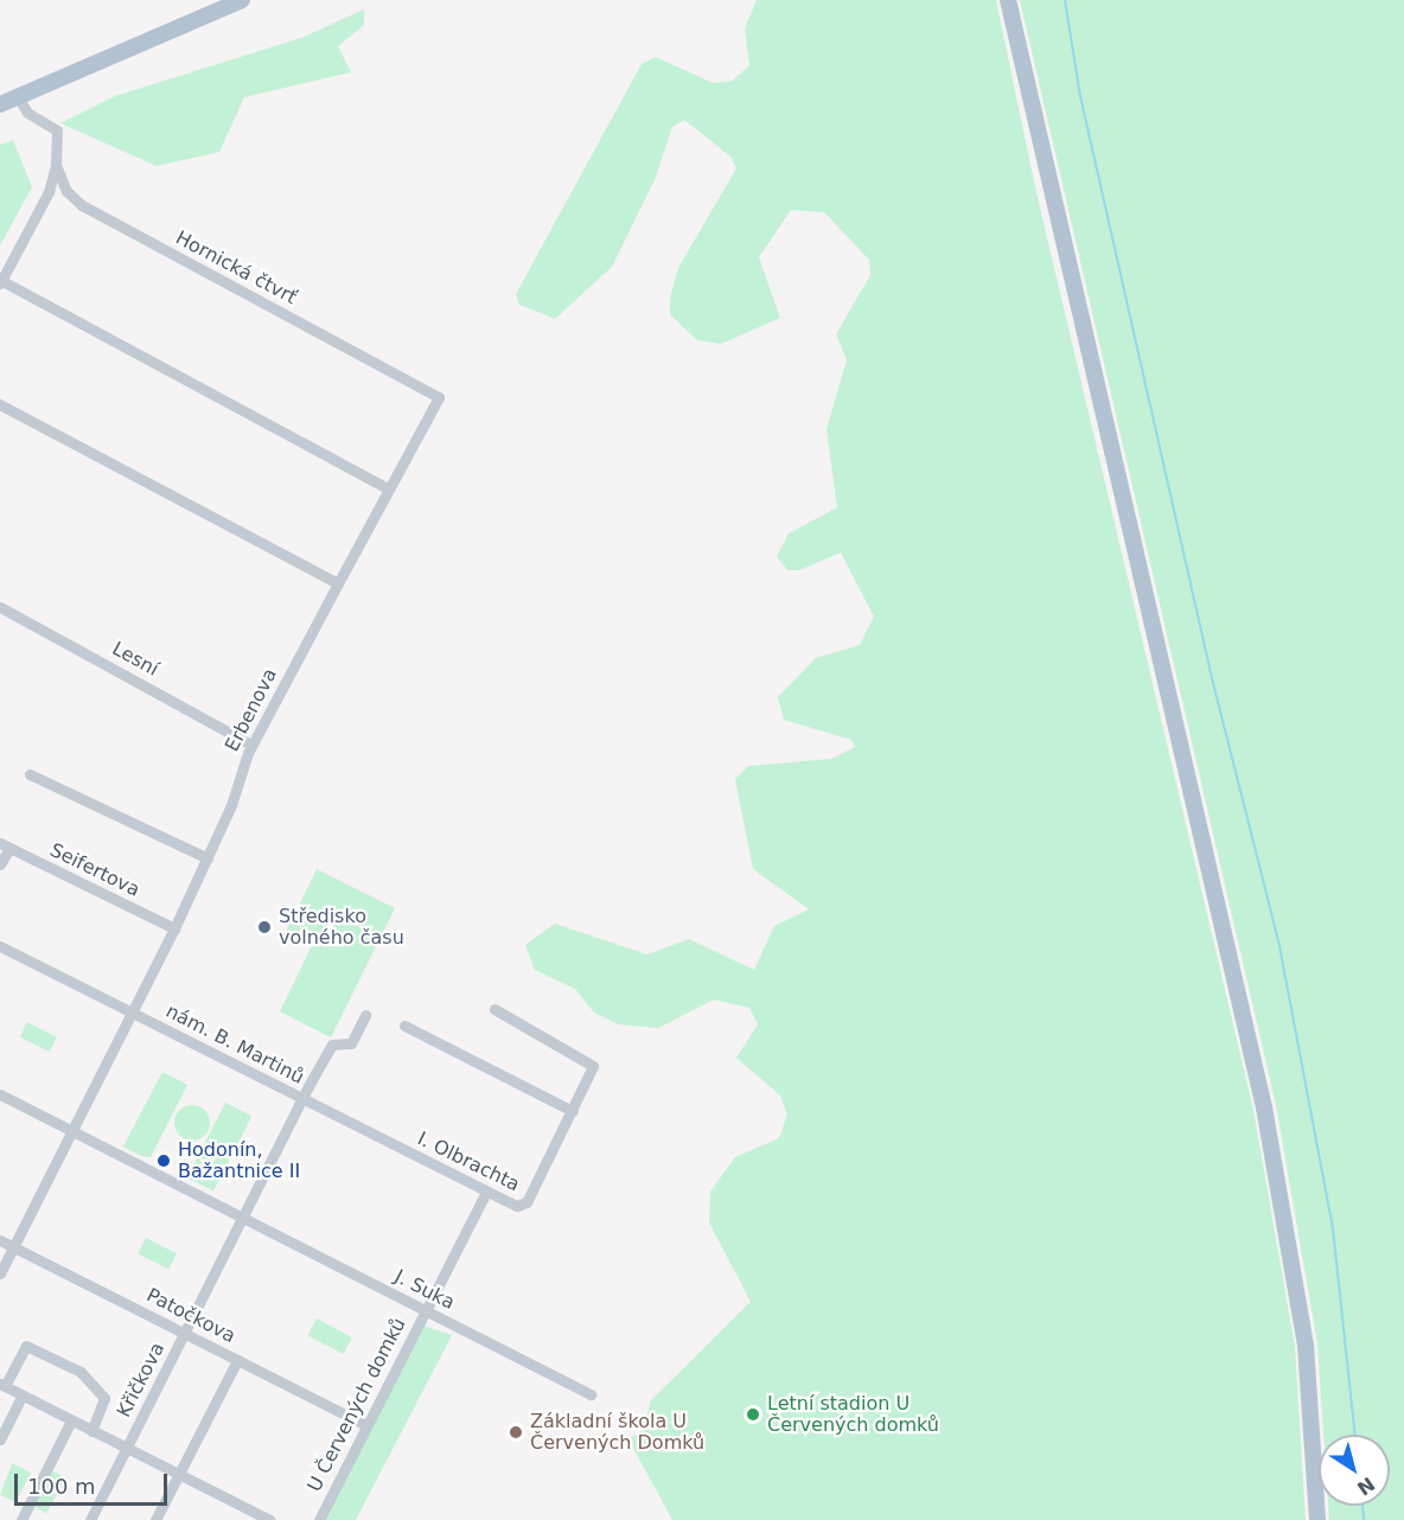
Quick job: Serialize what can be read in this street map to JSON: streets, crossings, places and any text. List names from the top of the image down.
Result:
{
  "streets": {
    "street": [
      "Hornická čtvrť",
      "Lesní",
      "Erbenova",
      "Seifertova",
      "nám. B. Martinů",
      "I. Olbrachta",
      "J. Suka",
      "Patočkova",
      "Křičkova",
      "U Červených domků"
    ]
  },
  "crossings": [
    ["Hornická čtvrť", "Erbenova"],
    ["Lesní", "Erbenova"],
    ["Erbenova", "Seifertova"],
    ["Erbenova", "nám. B. Martinů"],
    ["nám. B. Martinů", "I. Olbrachta"],
    ["nám. B. Martinů", "J. Suka"],
    ["nám. B. Martinů", "Křičkova"],
    ["I. Olbrachta", "U Červených domků"],
    ["J. Suka", "Křičkova"],
    ["J. Suka", "U Červených domků"],
    ["Patočkova", "Křičkova"],
    ["Patočkova", "U Červených domků"]
  ],
  "places": [
    "Středisko volného času",
    "Hodonín, Bažantnice II",
    "Letní stadion U Červených domků",
    "Základní škola U Červených Domků"
  ],
  "scale_bar": "100 m",
  "north": "bottom right"
}
